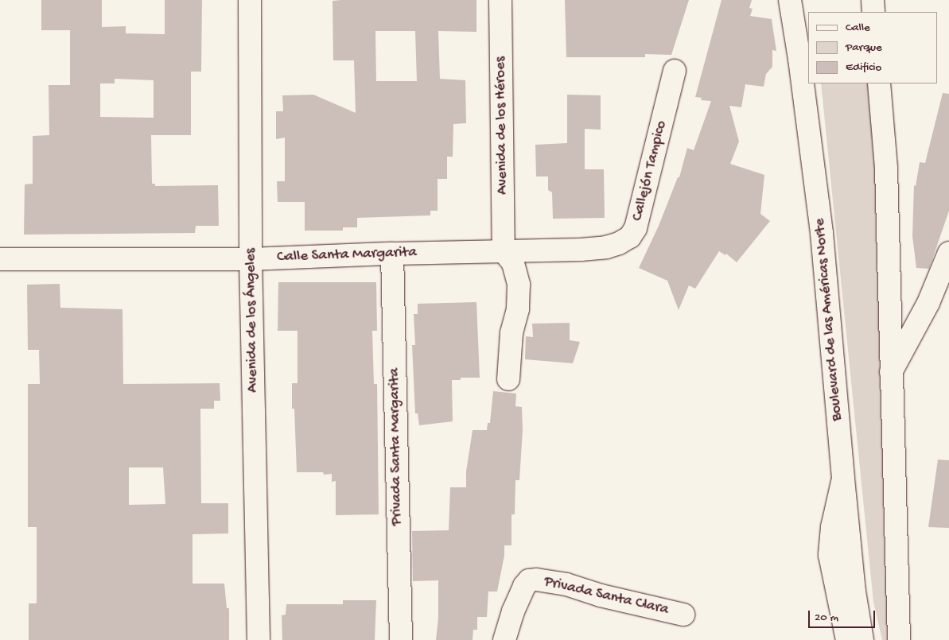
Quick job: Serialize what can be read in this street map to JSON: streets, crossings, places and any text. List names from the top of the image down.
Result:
{
  "streets": {
    "street": [
      "Avenida de los Héroes",
      "Callejón Tampico",
      "Calle Santa Margarita",
      "Boulevard de las Américas Norte",
      "Avenida de los Ángeles",
      "Privada Santa Margarita",
      "Privada Santa Clara"
    ]
  },
  "crossings": [
    ["Avenida de los Héroes", "Callejón Tampico"],
    ["Avenida de los Héroes", "Calle Santa Margarita"],
    ["Callejón Tampico", "Calle Santa Margarita"],
    ["Calle Santa Margarita", "Avenida de los Ángeles"],
    ["Calle Santa Margarita", "Privada Santa Margarita"]
  ],
  "legend": ["Calle", "Parque", "Edificio"],
  "scale_bar": "20 m"
}
